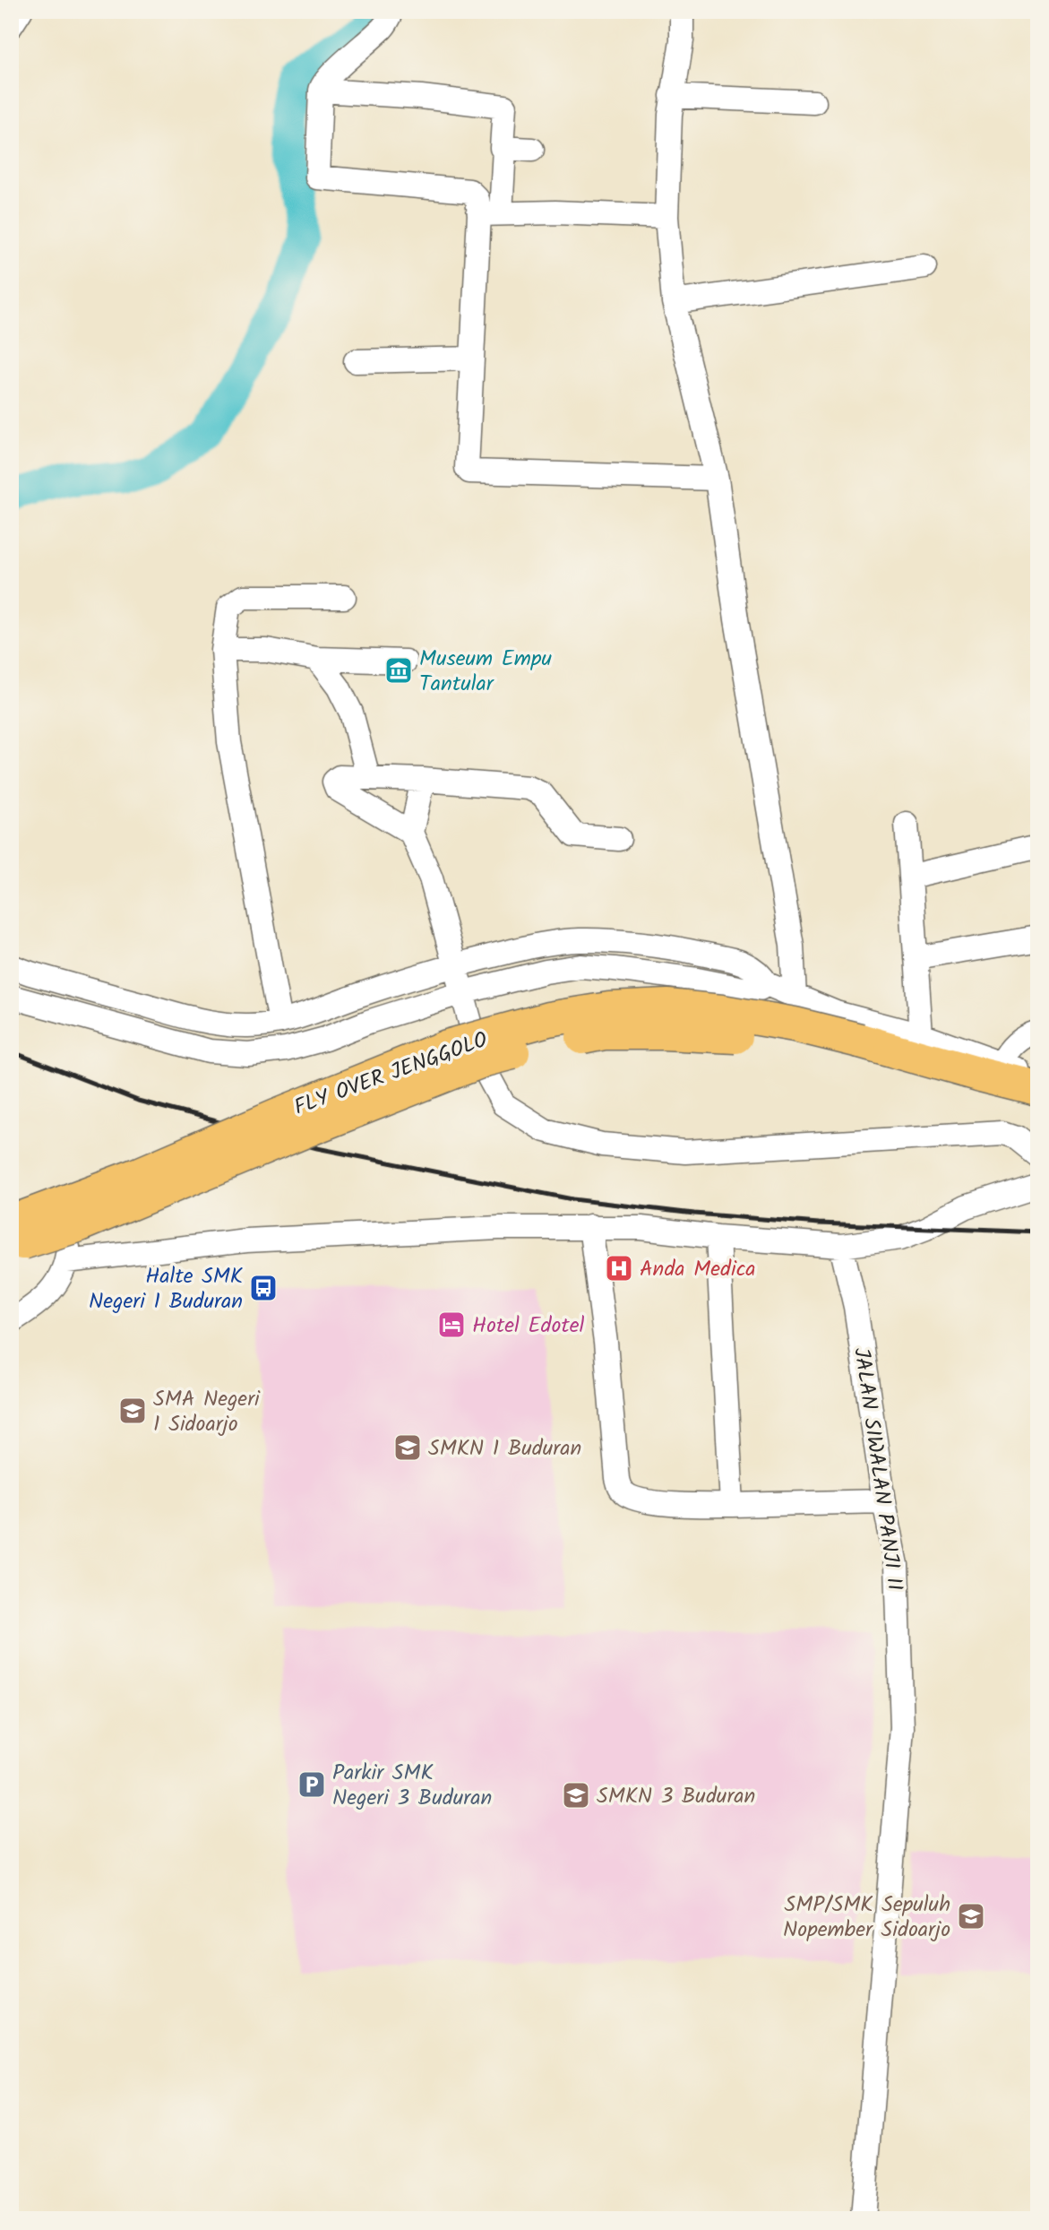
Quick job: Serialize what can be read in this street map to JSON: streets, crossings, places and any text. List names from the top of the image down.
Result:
{
  "streets": {
    "highway": ["FLY OVER JENGGOLO"],
    "street": ["JALAN SIWALAN PANJI II"]
  },
  "places": {
    "museum": ["Museum Empu Tantular"],
    "hospital": ["Anda Medica"],
    "bus stop": ["Halte SMK Negeri 1 Buduran"],
    "hotel": ["Hotel Edotel"],
    "school or university": [
      "SMA Negeri 1 Sidoarjo",
      "SMKN 1 Buduran",
      "SMKN 3 Buduran",
      "SMP/SMK Sepuluh Nopember Sidoarjo"
    ],
    "parking": ["Parkir SMK Negeri 3 Buduran"]
  }
}
